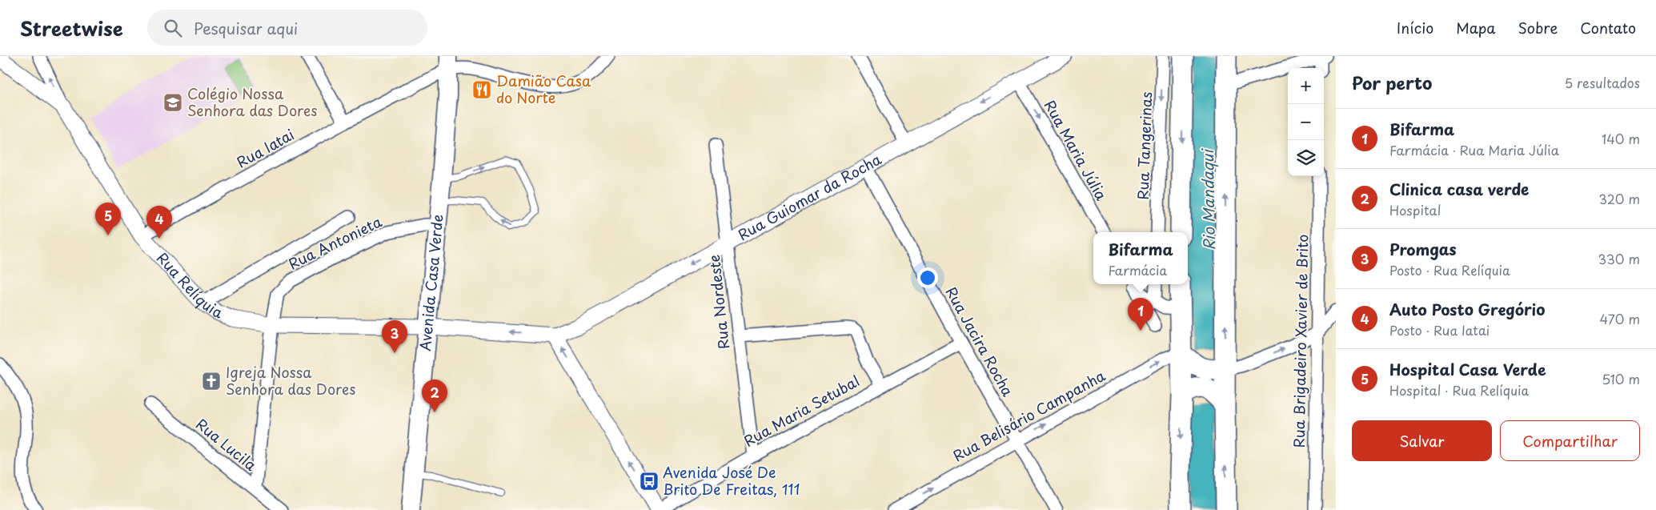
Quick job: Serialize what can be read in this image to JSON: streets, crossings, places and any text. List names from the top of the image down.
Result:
{
  "streets": {
    "main road": ["Avenida Casa Verde"],
    "street": [
      "Rua Tangerinas",
      "Rua Iatai",
      "Rua Maria Júlia",
      "Rua Guiomar da Rocha",
      "Rua Antonieta",
      "Rua Relíquia",
      "Rua Nordeste",
      "Rua Brigadeiro Xavier de Brito",
      "Rua Jacira Rocha",
      "Rua Maria Setubal",
      "Rua Belisário Campanha",
      "Rua Lucila"
    ]
  },
  "crossings": [
    ["Rua Iatai", "Rua Relíquia"],
    ["Rua Iatai", "Avenida Casa Verde"],
    ["Rua Maria Júlia", "Rua Guiomar da Rocha"],
    ["Rua Guiomar da Rocha", "Rua Relíquia"],
    ["Rua Guiomar da Rocha", "Rua Nordeste"],
    ["Rua Guiomar da Rocha", "Rua Jacira Rocha"],
    ["Rua Antonieta", "Rua Relíquia"],
    ["Rua Antonieta", "Avenida Casa Verde"],
    ["Rua Antonieta", "Rua Lucila"],
    ["Rua Relíquia", "Avenida Casa Verde"],
    ["Rua Nordeste", "Rua Maria Setubal"],
    ["Rua Jacira Rocha", "Rua Maria Setubal"],
    ["Rua Jacira Rocha", "Rua Belisário Campanha"]
  ],
  "one_way": [
    "Rua Tangerinas",
    "Rua Maria Júlia",
    "Rua Guiomar da Rocha",
    "Rua Belisário Campanha"
  ],
  "water": ["Rio Mandaqui"],
  "places": {
    "restaurant": ["Damião Casa do Norte"],
    "school or university": ["Colégio Nossa Senhora das Dores"],
    "church": ["Igreja Nossa Senhora das Dores"],
    "bus stop": ["Avenida José De Brito De Freitas, 111"]
  },
  "page": {
    "header": "Streetwise",
    "search": "Pesquisar aqui",
    "nav": [
      "Início",
      "Mapa",
      "Sobre",
      "Contato"
    ],
    "heading": ["Por perto", "5 resultados"],
    "map_buttons": ["+", "−"],
    "list": [
      {
        "mark": "1",
        "name": "Bifarma",
        "note": "Farmácia · Rua Maria Júlia",
        "value": "140 m"
      },
      {
        "mark": "2",
        "name": "Clinica casa verde",
        "note": "Hospital",
        "value": "320 m"
      },
      {
        "mark": "3",
        "name": "Promgas",
        "note": "Posto · Rua Relíquia",
        "value": "330 m"
      },
      {
        "mark": "4",
        "name": "Auto Posto Gregório",
        "note": "Posto · Rua Iatai",
        "value": "470 m"
      },
      {
        "mark": "5",
        "name": "Hospital Casa Verde",
        "note": "Hospital · Rua Relíquia",
        "value": "510 m"
      }
    ],
    "pins": [
      "5",
      "4",
      "1",
      "3",
      "2"
    ],
    "popup": ["Bifarma", "Farmácia"],
    "buttons": ["Salvar", "Compartilhar"]
  }
}
